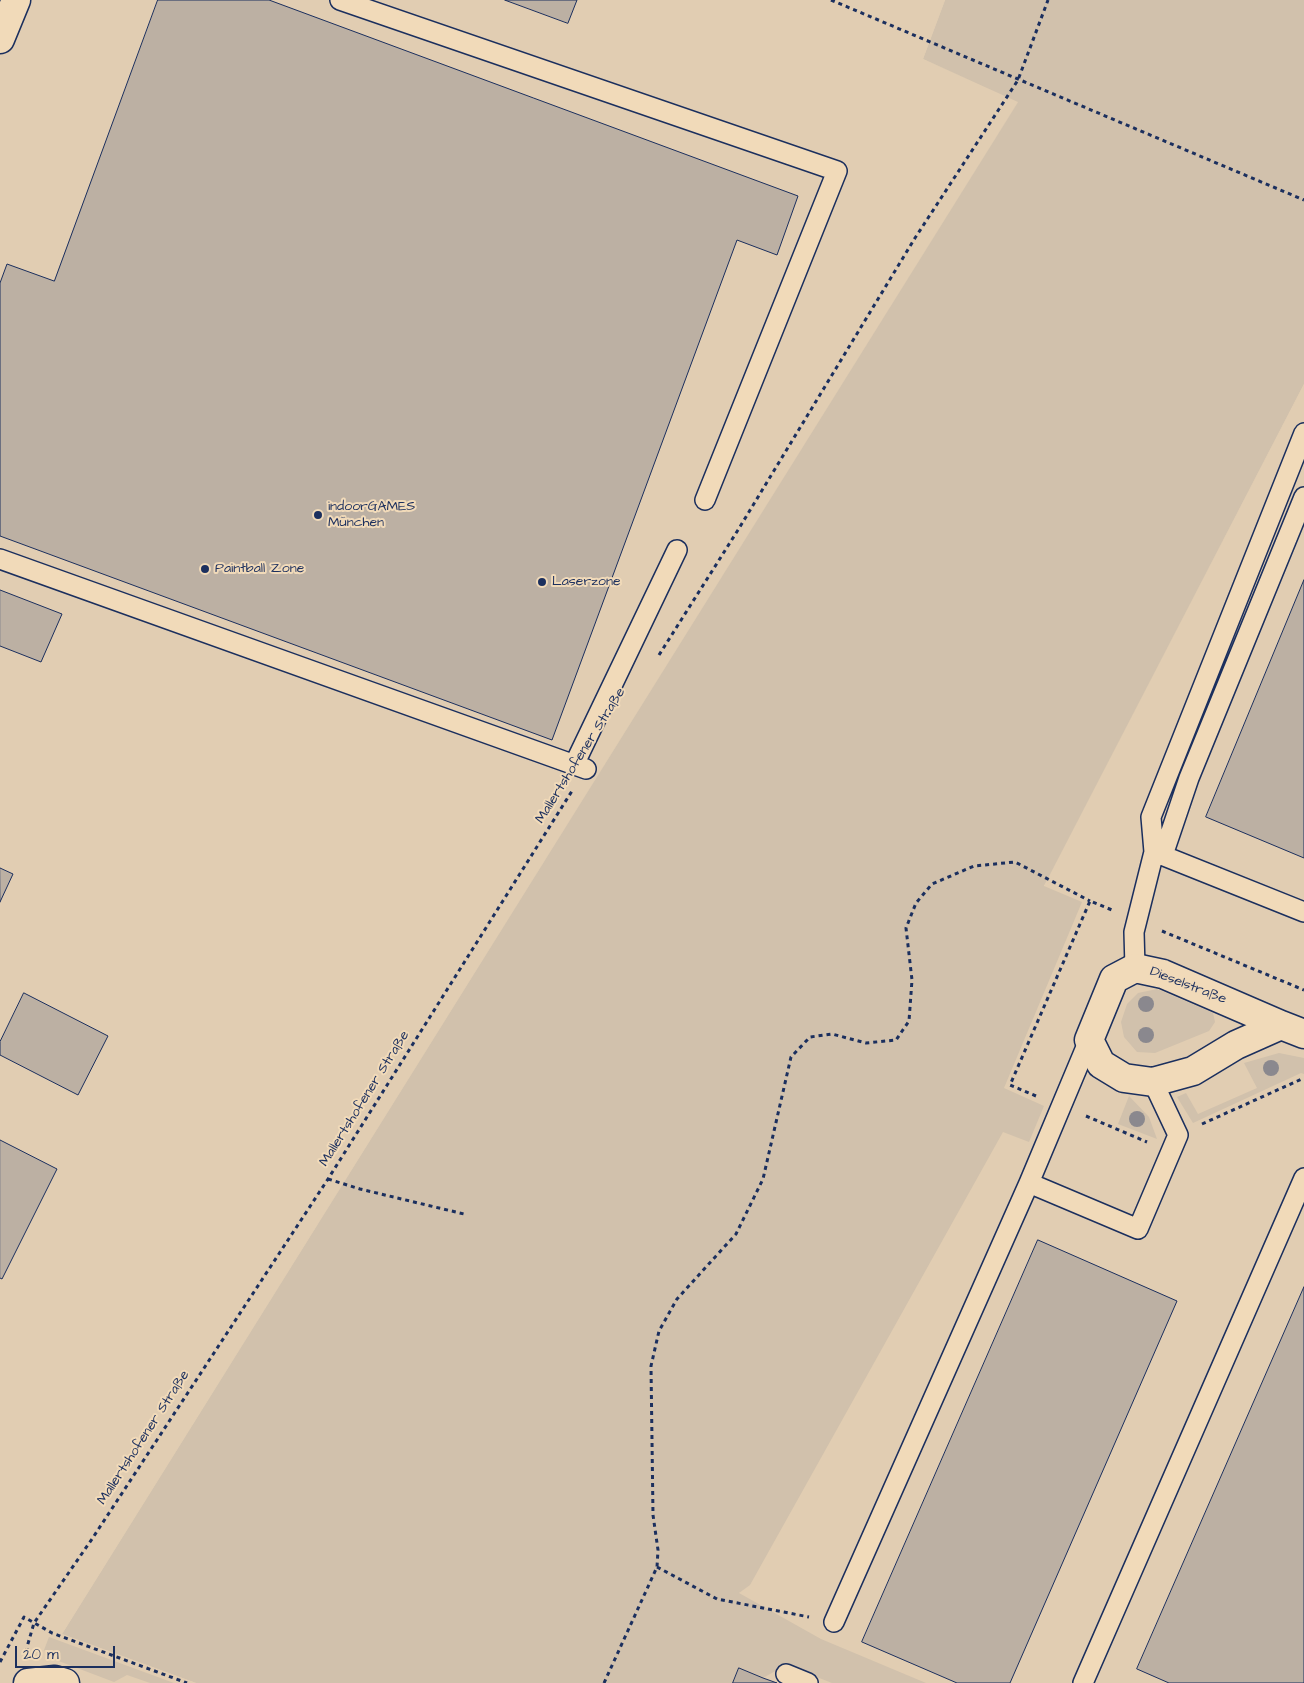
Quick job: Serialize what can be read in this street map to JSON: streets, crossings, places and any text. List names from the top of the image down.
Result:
{
  "streets": {
    "street": ["Dieselstraße"],
    "path": ["Mallertshofener Straße"]
  },
  "places": ["indoorGAMES München", "Paintball Zone", "Laserzone"],
  "scale_bar": "20 m"
}
